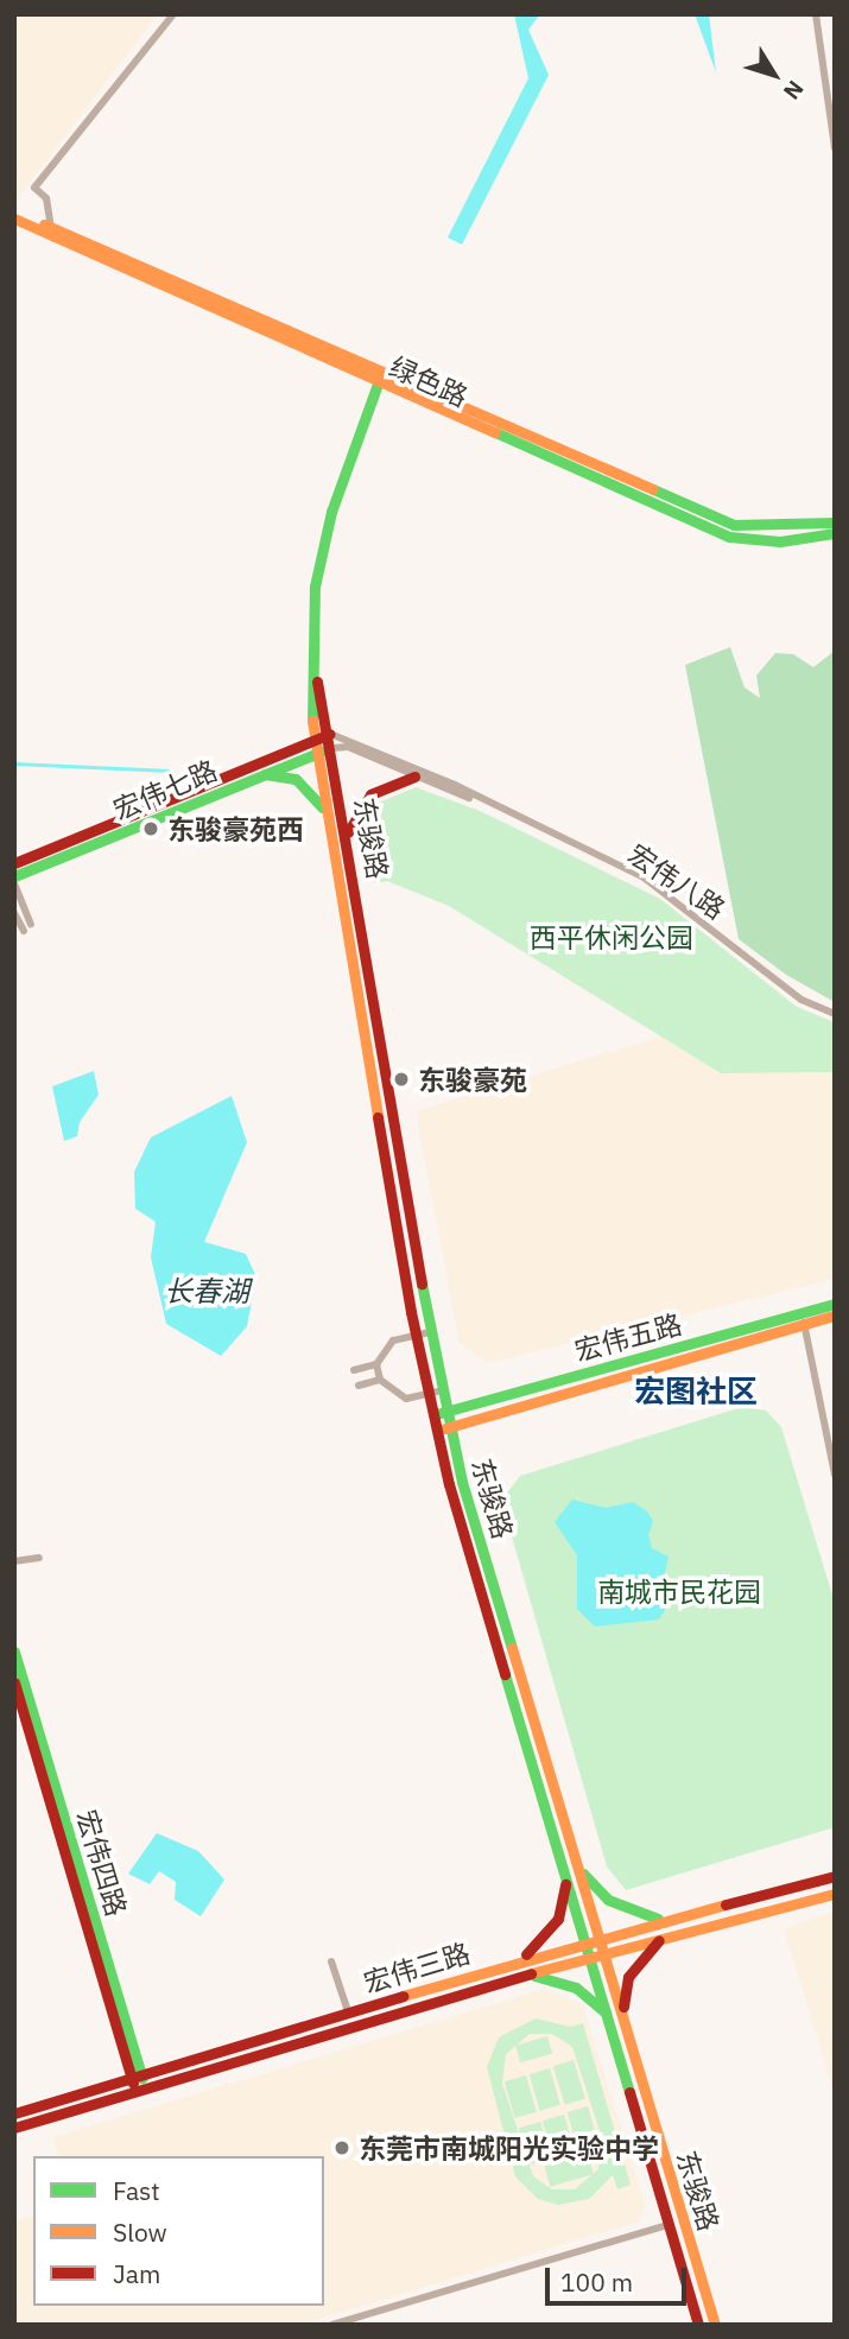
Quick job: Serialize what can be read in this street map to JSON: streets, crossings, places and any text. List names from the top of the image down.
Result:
{
  "streets": {
    "street": [
      "绿色路",
      "宏伟七路",
      "东骏路",
      "宏伟八路",
      "宏伟五路",
      "宏伟四路",
      "宏伟三路"
    ]
  },
  "crossings": [
    ["绿色路", "东骏路"],
    ["宏伟七路", "东骏路"],
    ["宏伟七路", "宏伟八路"],
    ["东骏路", "宏伟八路"],
    ["东骏路", "宏伟五路"],
    ["东骏路", "宏伟三路"],
    ["宏伟四路", "宏伟三路"]
  ],
  "districts": ["宏图社区"],
  "water": ["长春湖"],
  "parks": ["西平休闲公园", "南城市民花园"],
  "places": ["东骏豪苑西", "东骏豪苑", "东莞市南城阳光实验中学"],
  "legend": ["Fast", "Slow", "Jam"],
  "scale_bar": "100 m",
  "north": "bottom right"
}
